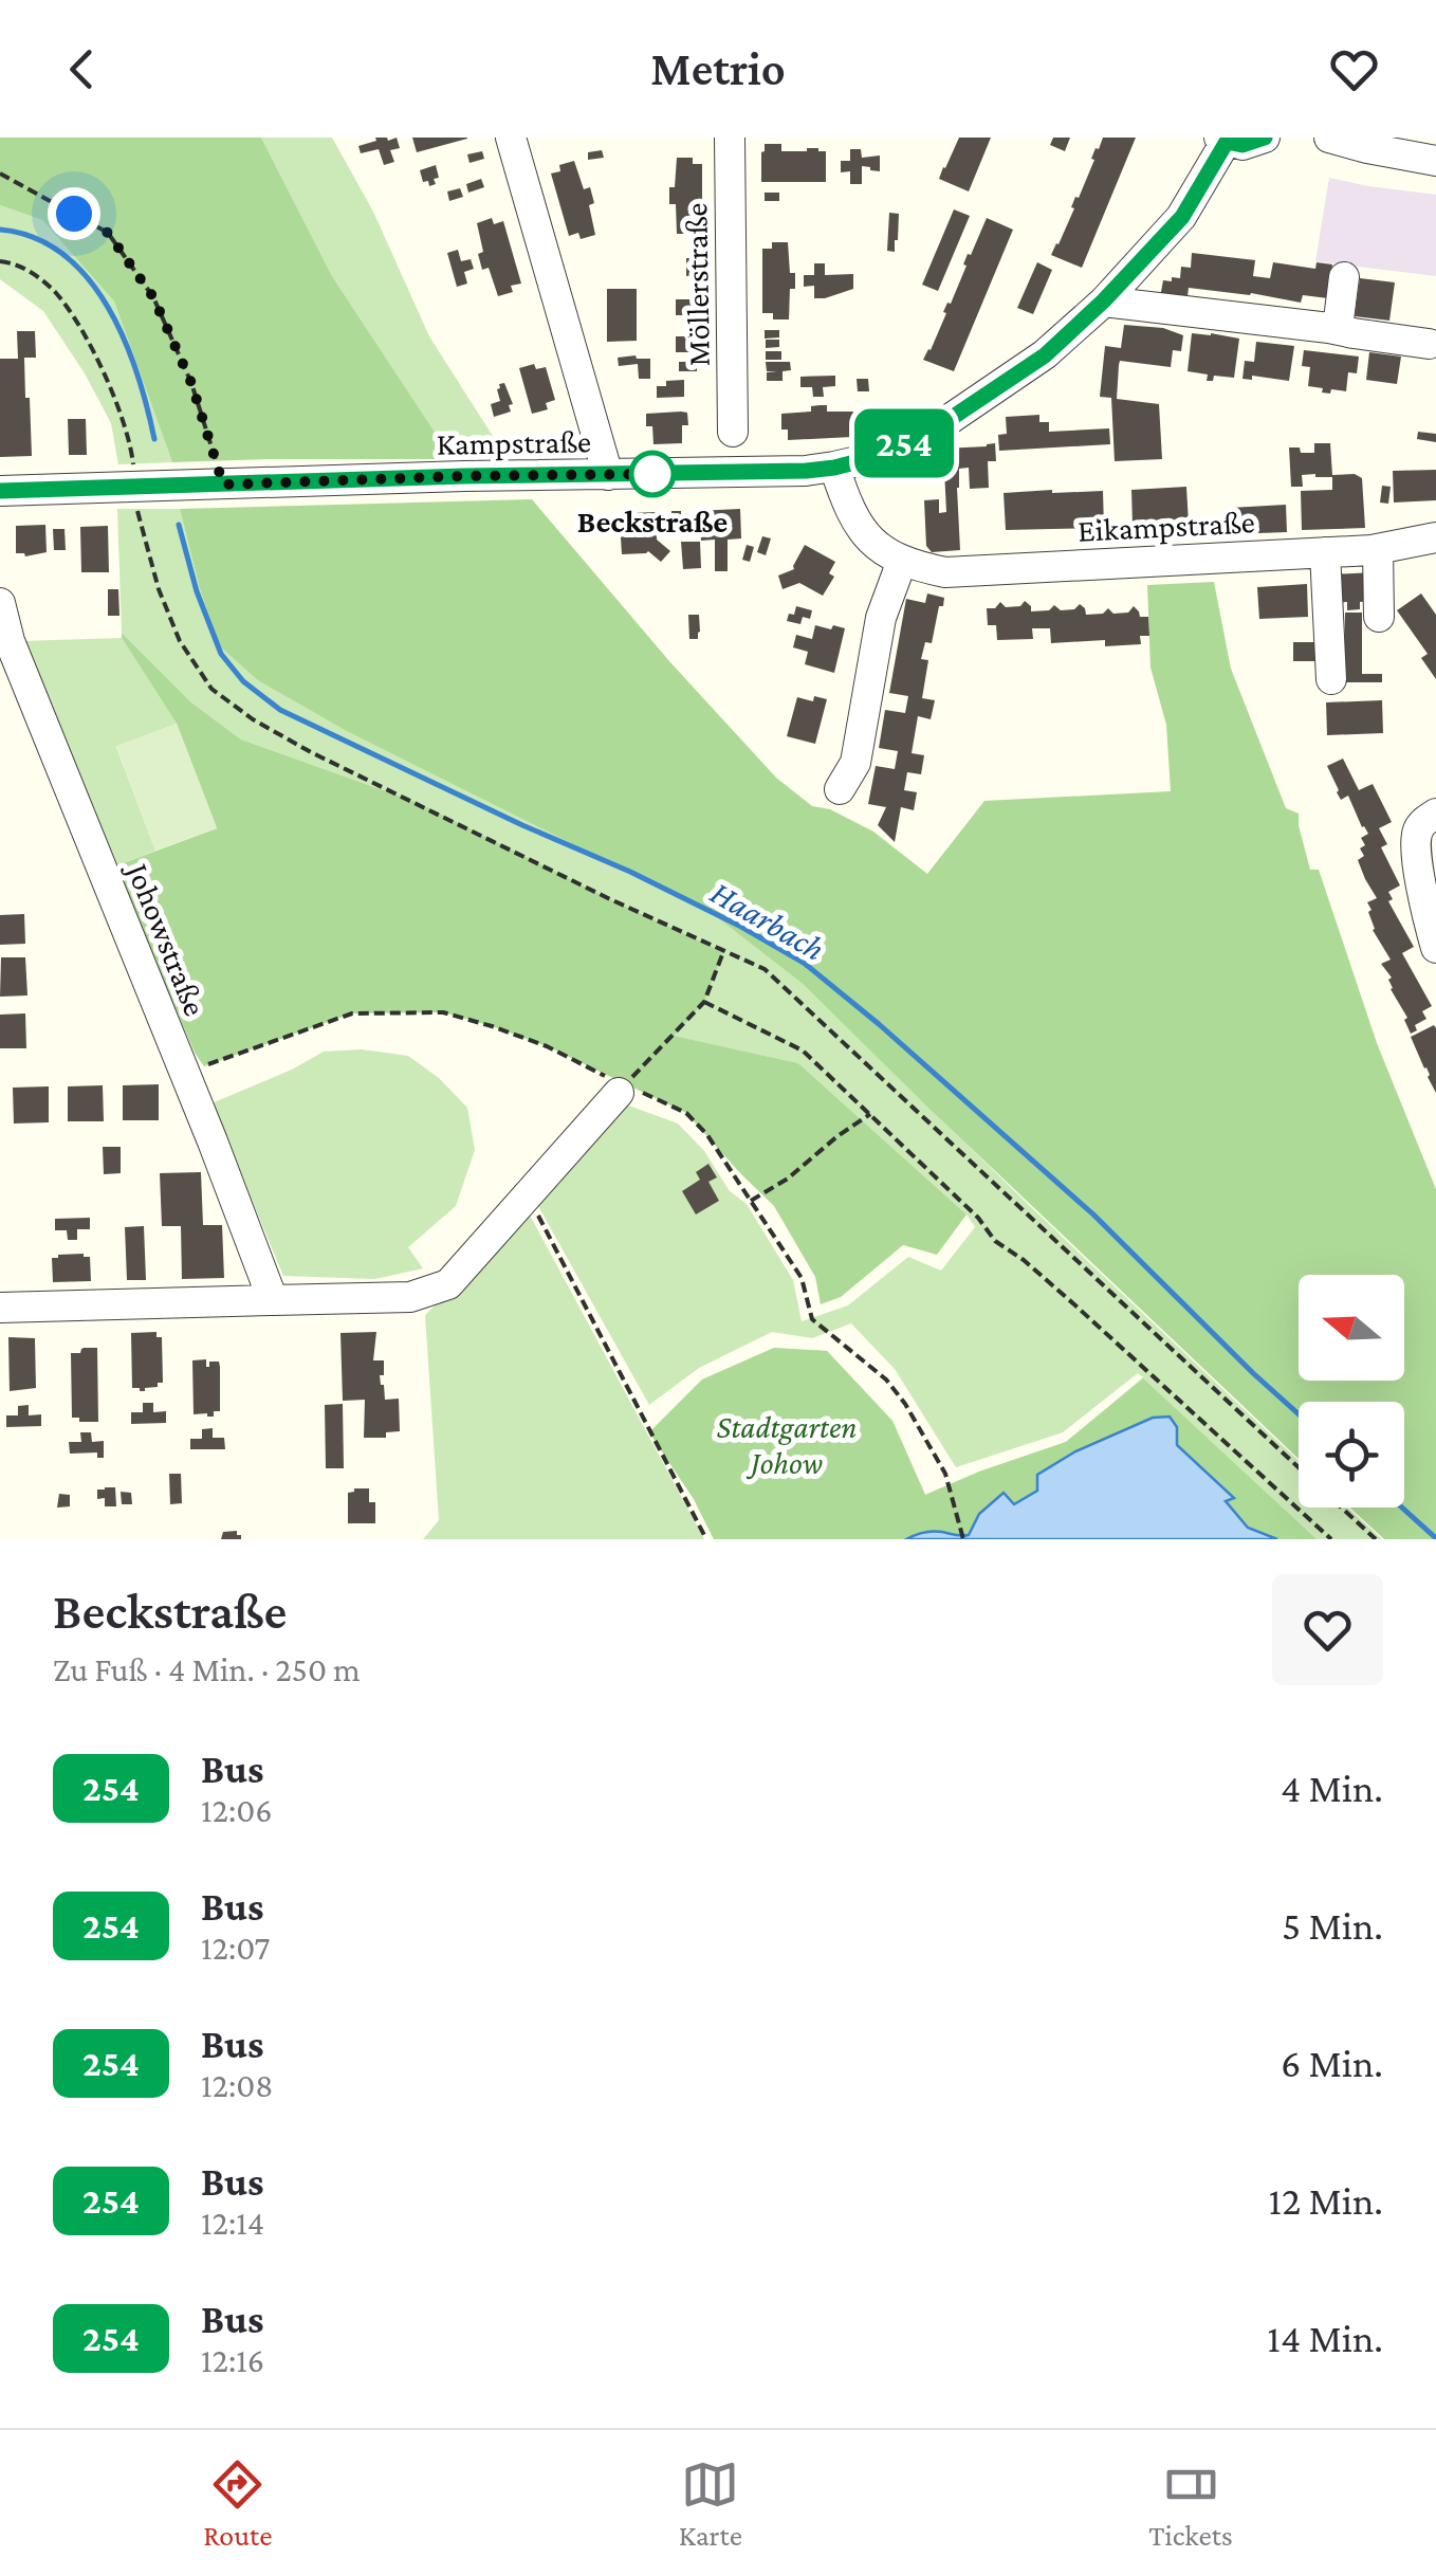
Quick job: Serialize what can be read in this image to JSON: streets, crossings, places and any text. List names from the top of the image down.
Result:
{
  "streets": {
    "street": [
      "Möllerstraße",
      "Kampstraße",
      "Eikampstraße",
      "Johowstraße"
    ]
  },
  "crossings": [
    ["Kampstraße", "Eikampstraße"]
  ],
  "water": ["Haarbach"],
  "parks": ["Stadtgarten Johow"],
  "places": ["Beckstraße"],
  "lines": ["bus line 254"],
  "north": "left",
  "page": {
    "header": "Metrio",
    "on_map": "254",
    "heading": ["Beckstraße", "Zu Fuß · 4 Min. · 250 m"],
    "list": [
      {
        "mark": "254",
        "name": "Bus",
        "note": "12:06",
        "value": "4 Min."
      },
      {
        "mark": "254",
        "name": "Bus",
        "note": "12:07",
        "value": "5 Min."
      },
      {
        "mark": "254",
        "name": "Bus",
        "note": "12:08",
        "value": "6 Min."
      },
      {
        "mark": "254",
        "name": "Bus",
        "note": "12:14",
        "value": "12 Min."
      },
      {
        "mark": "254",
        "name": "Bus",
        "note": "12:16",
        "value": "14 Min."
      }
    ],
    "tabs": ["Route", "Karte", "Tickets"]
  }
}
